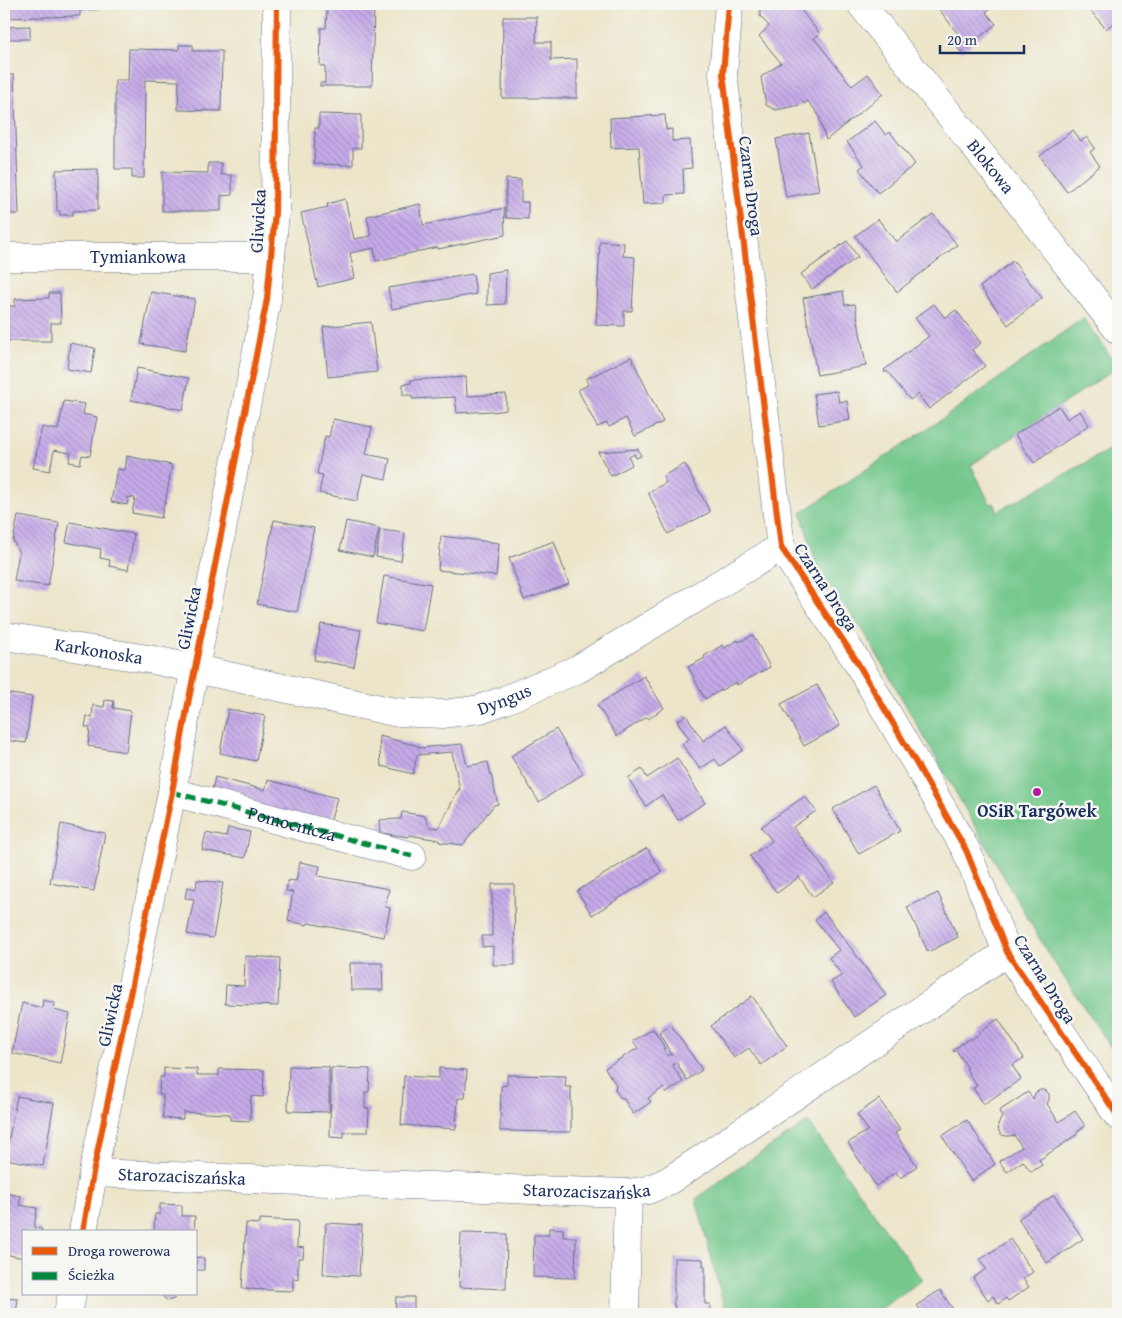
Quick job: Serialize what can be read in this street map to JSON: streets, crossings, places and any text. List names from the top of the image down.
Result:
{
  "streets": {
    "street": [
      "Blokowa",
      "Czarna Droga",
      "Gliwicka",
      "Tymiankowa",
      "Karkonoska",
      "Dyngus",
      "Pomocnicza",
      "Starozaciszańska"
    ]
  },
  "crossings": [
    ["Czarna Droga", "Dyngus"],
    ["Czarna Droga", "Starozaciszańska"],
    ["Gliwicka", "Tymiankowa"],
    ["Gliwicka", "Karkonoska"],
    ["Gliwicka", "Dyngus"],
    ["Gliwicka", "Pomocnicza"],
    ["Gliwicka", "Starozaciszańska"],
    ["Karkonoska", "Dyngus"]
  ],
  "places": ["OSiR Targówek"],
  "legend": ["Droga rowerowa", "Ścieżka"],
  "scale_bar": "20 m"
}
